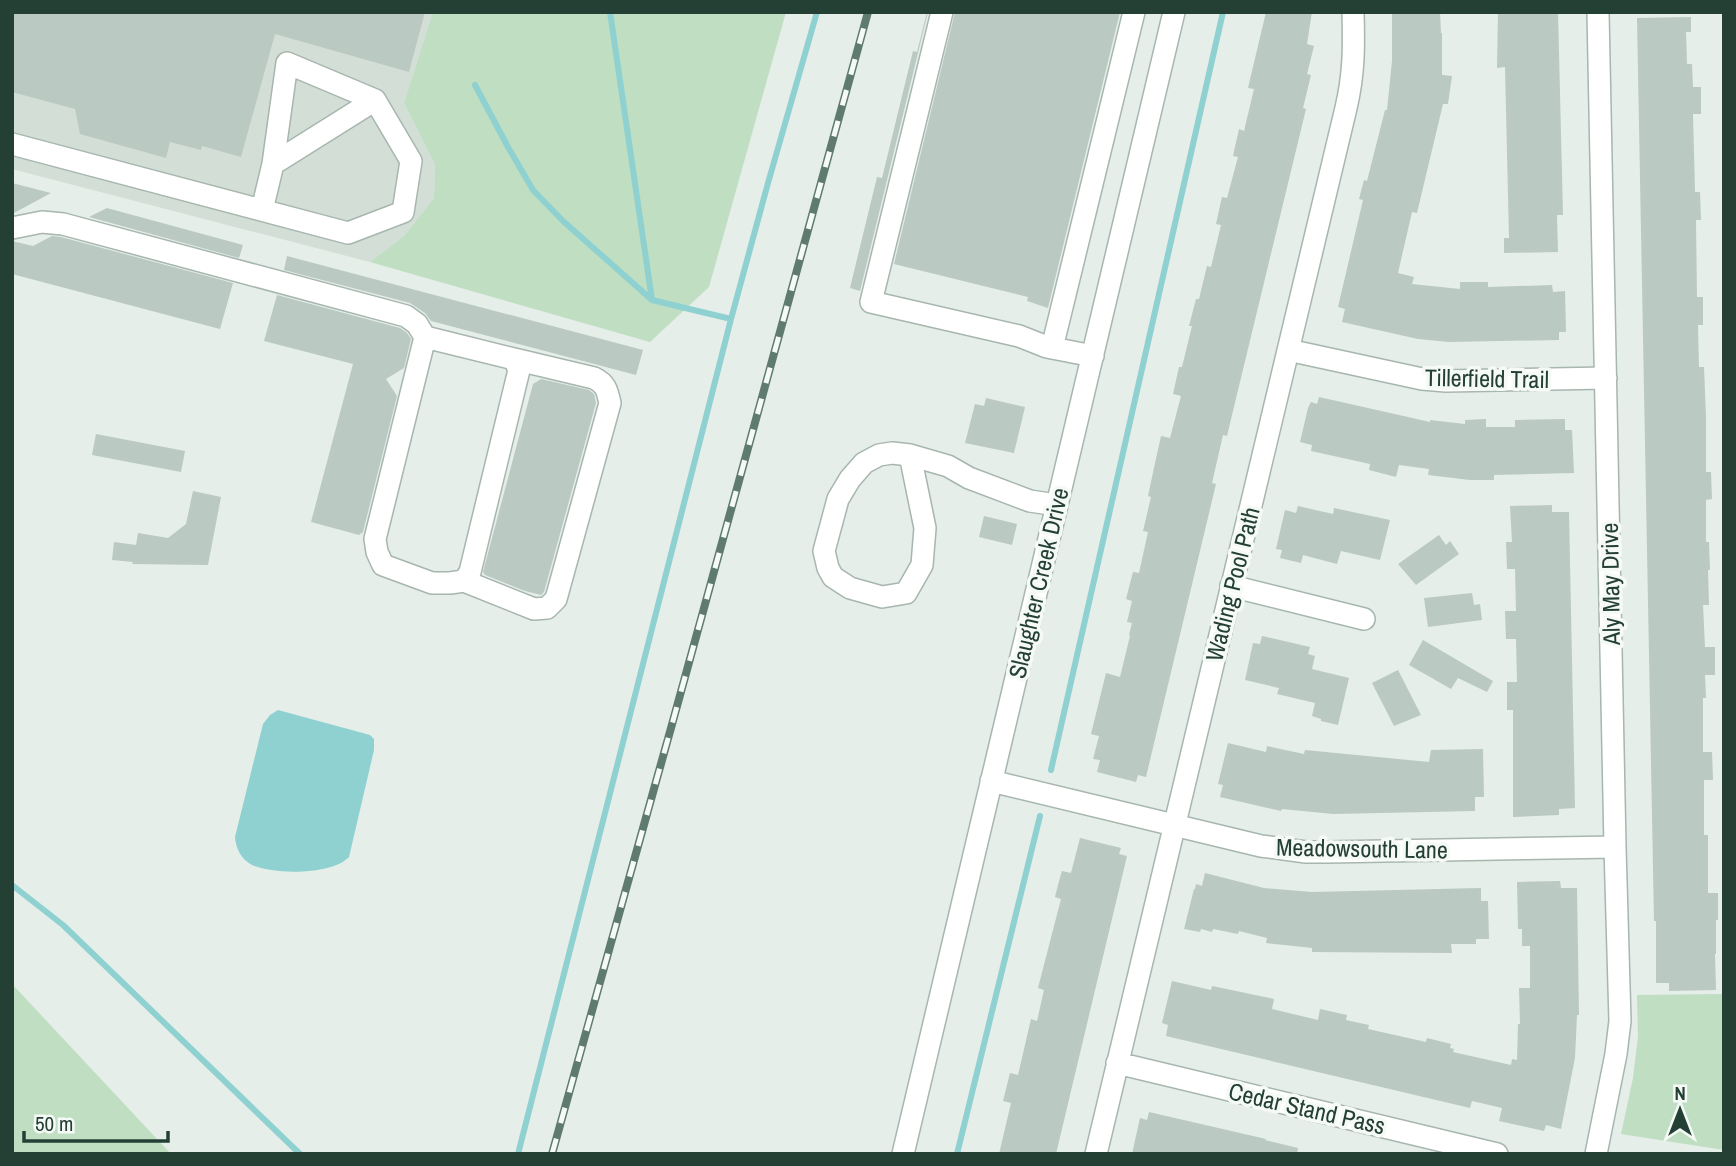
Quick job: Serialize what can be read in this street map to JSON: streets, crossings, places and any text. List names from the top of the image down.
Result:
{
  "streets": {
    "street": [
      "Tillerfield Trail",
      "Slaughter Creek Drive",
      "Wading Pool Path",
      "Aly May Drive",
      "Meadowsouth Lane",
      "Cedar Stand Pass"
    ]
  },
  "crossings": [
    ["Tillerfield Trail", "Wading Pool Path"],
    ["Tillerfield Trail", "Aly May Drive"],
    ["Slaughter Creek Drive", "Meadowsouth Lane"],
    ["Wading Pool Path", "Meadowsouth Lane"],
    ["Wading Pool Path", "Cedar Stand Pass"],
    ["Aly May Drive", "Meadowsouth Lane"]
  ],
  "scale_bar": "50 m",
  "north": "top"
}
